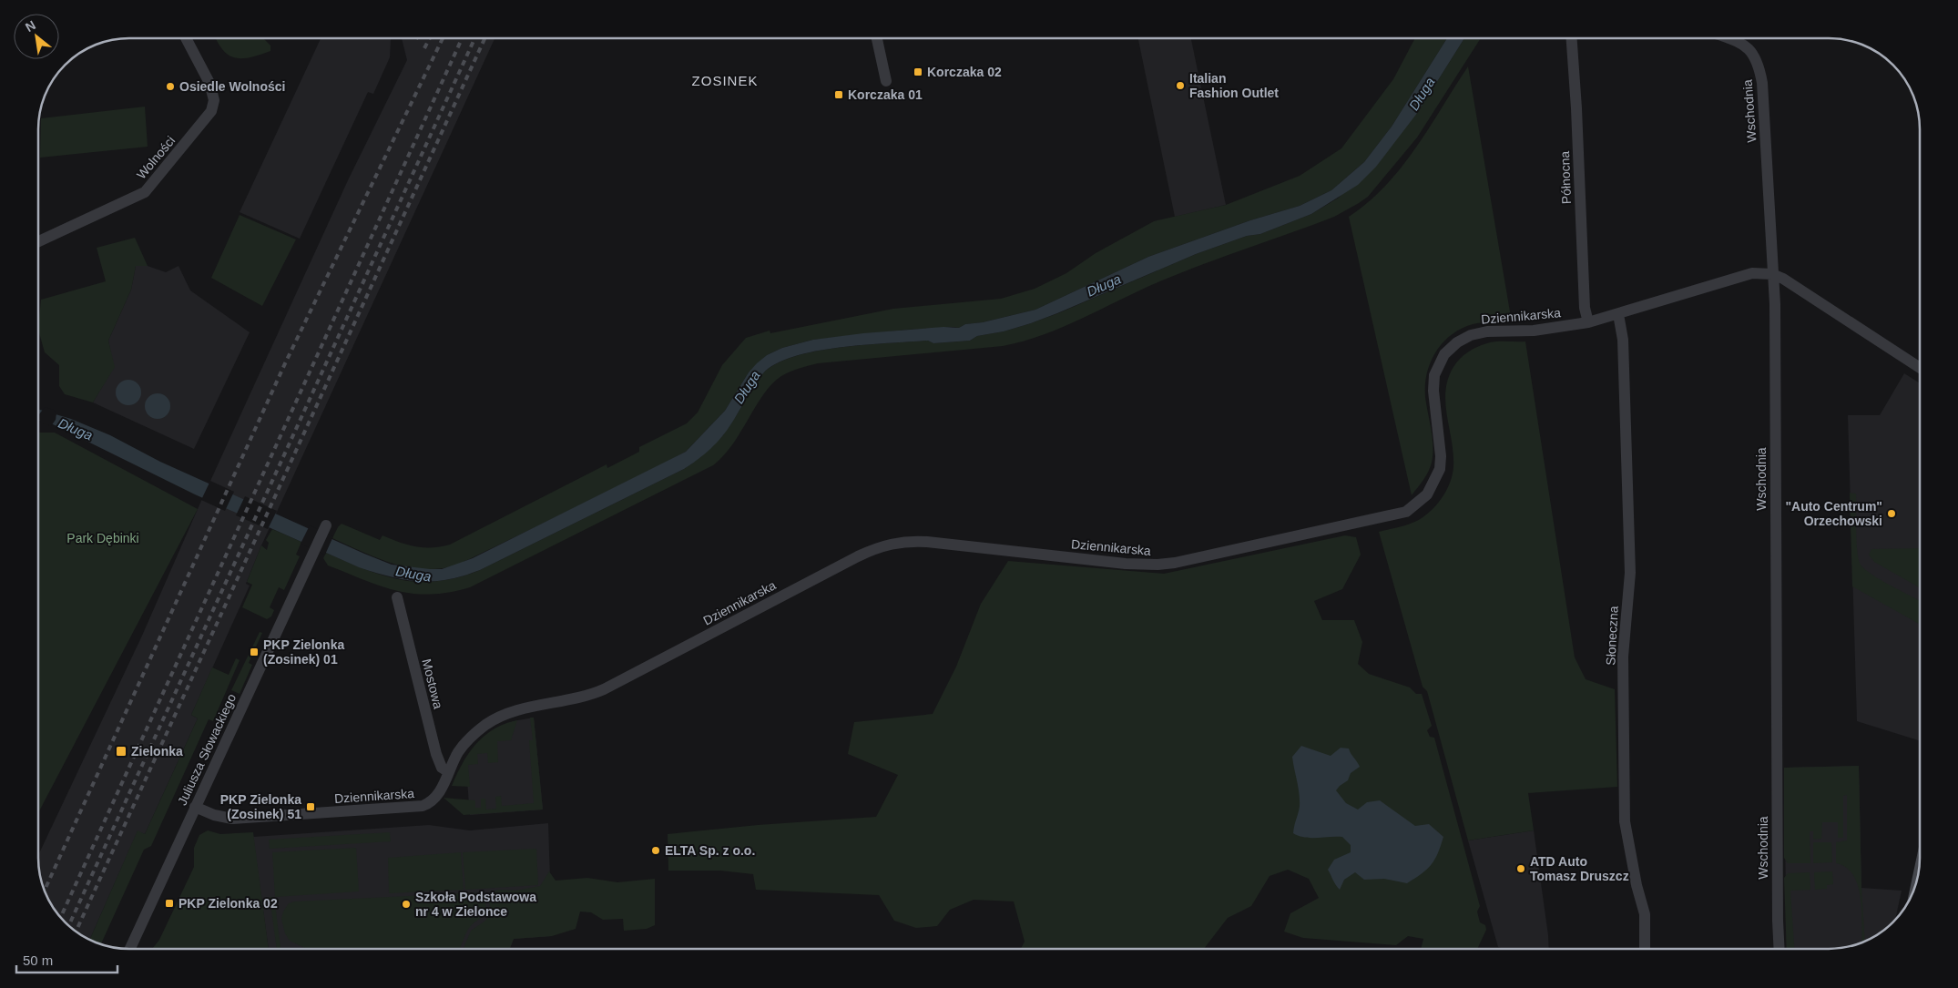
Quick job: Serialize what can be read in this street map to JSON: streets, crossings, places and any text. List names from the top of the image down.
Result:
{
  "streets": {
    "street": [
      "Wschodnia",
      "Wolności",
      "Północna",
      "Dziennikarska",
      "Słoneczna",
      "Mostowa",
      "Juliusza Słowackiego"
    ]
  },
  "crossings": [
    ["Wschodnia", "Dziennikarska"],
    ["Północna", "Dziennikarska"],
    ["Dziennikarska", "Słoneczna"],
    ["Dziennikarska", "Mostowa"],
    ["Dziennikarska", "Juliusza Słowackiego"]
  ],
  "districts": ["ZOSINEK"],
  "water": ["Długa"],
  "parks": ["Park Dębinki"],
  "places": {
    "transit": [
      "Korczaka 02",
      "Korczaka 01",
      "PKP Zielonka (Zosinek) 01",
      "Zielonka",
      "PKP Zielonka (Zosinek) 51",
      "PKP Zielonka 02"
    ],
    "other": [
      "Italian Fashion Outlet",
      "Osiedle Wolności",
      "\"Auto Centrum\" Orzechowski",
      "ELTA Sp. z o.o.",
      "ATD Auto Tomasz Druszcz",
      "Szkoła Podstawowa nr 4 w Zielonce"
    ]
  },
  "scale_bar": "50 m",
  "north": "top left"
}
